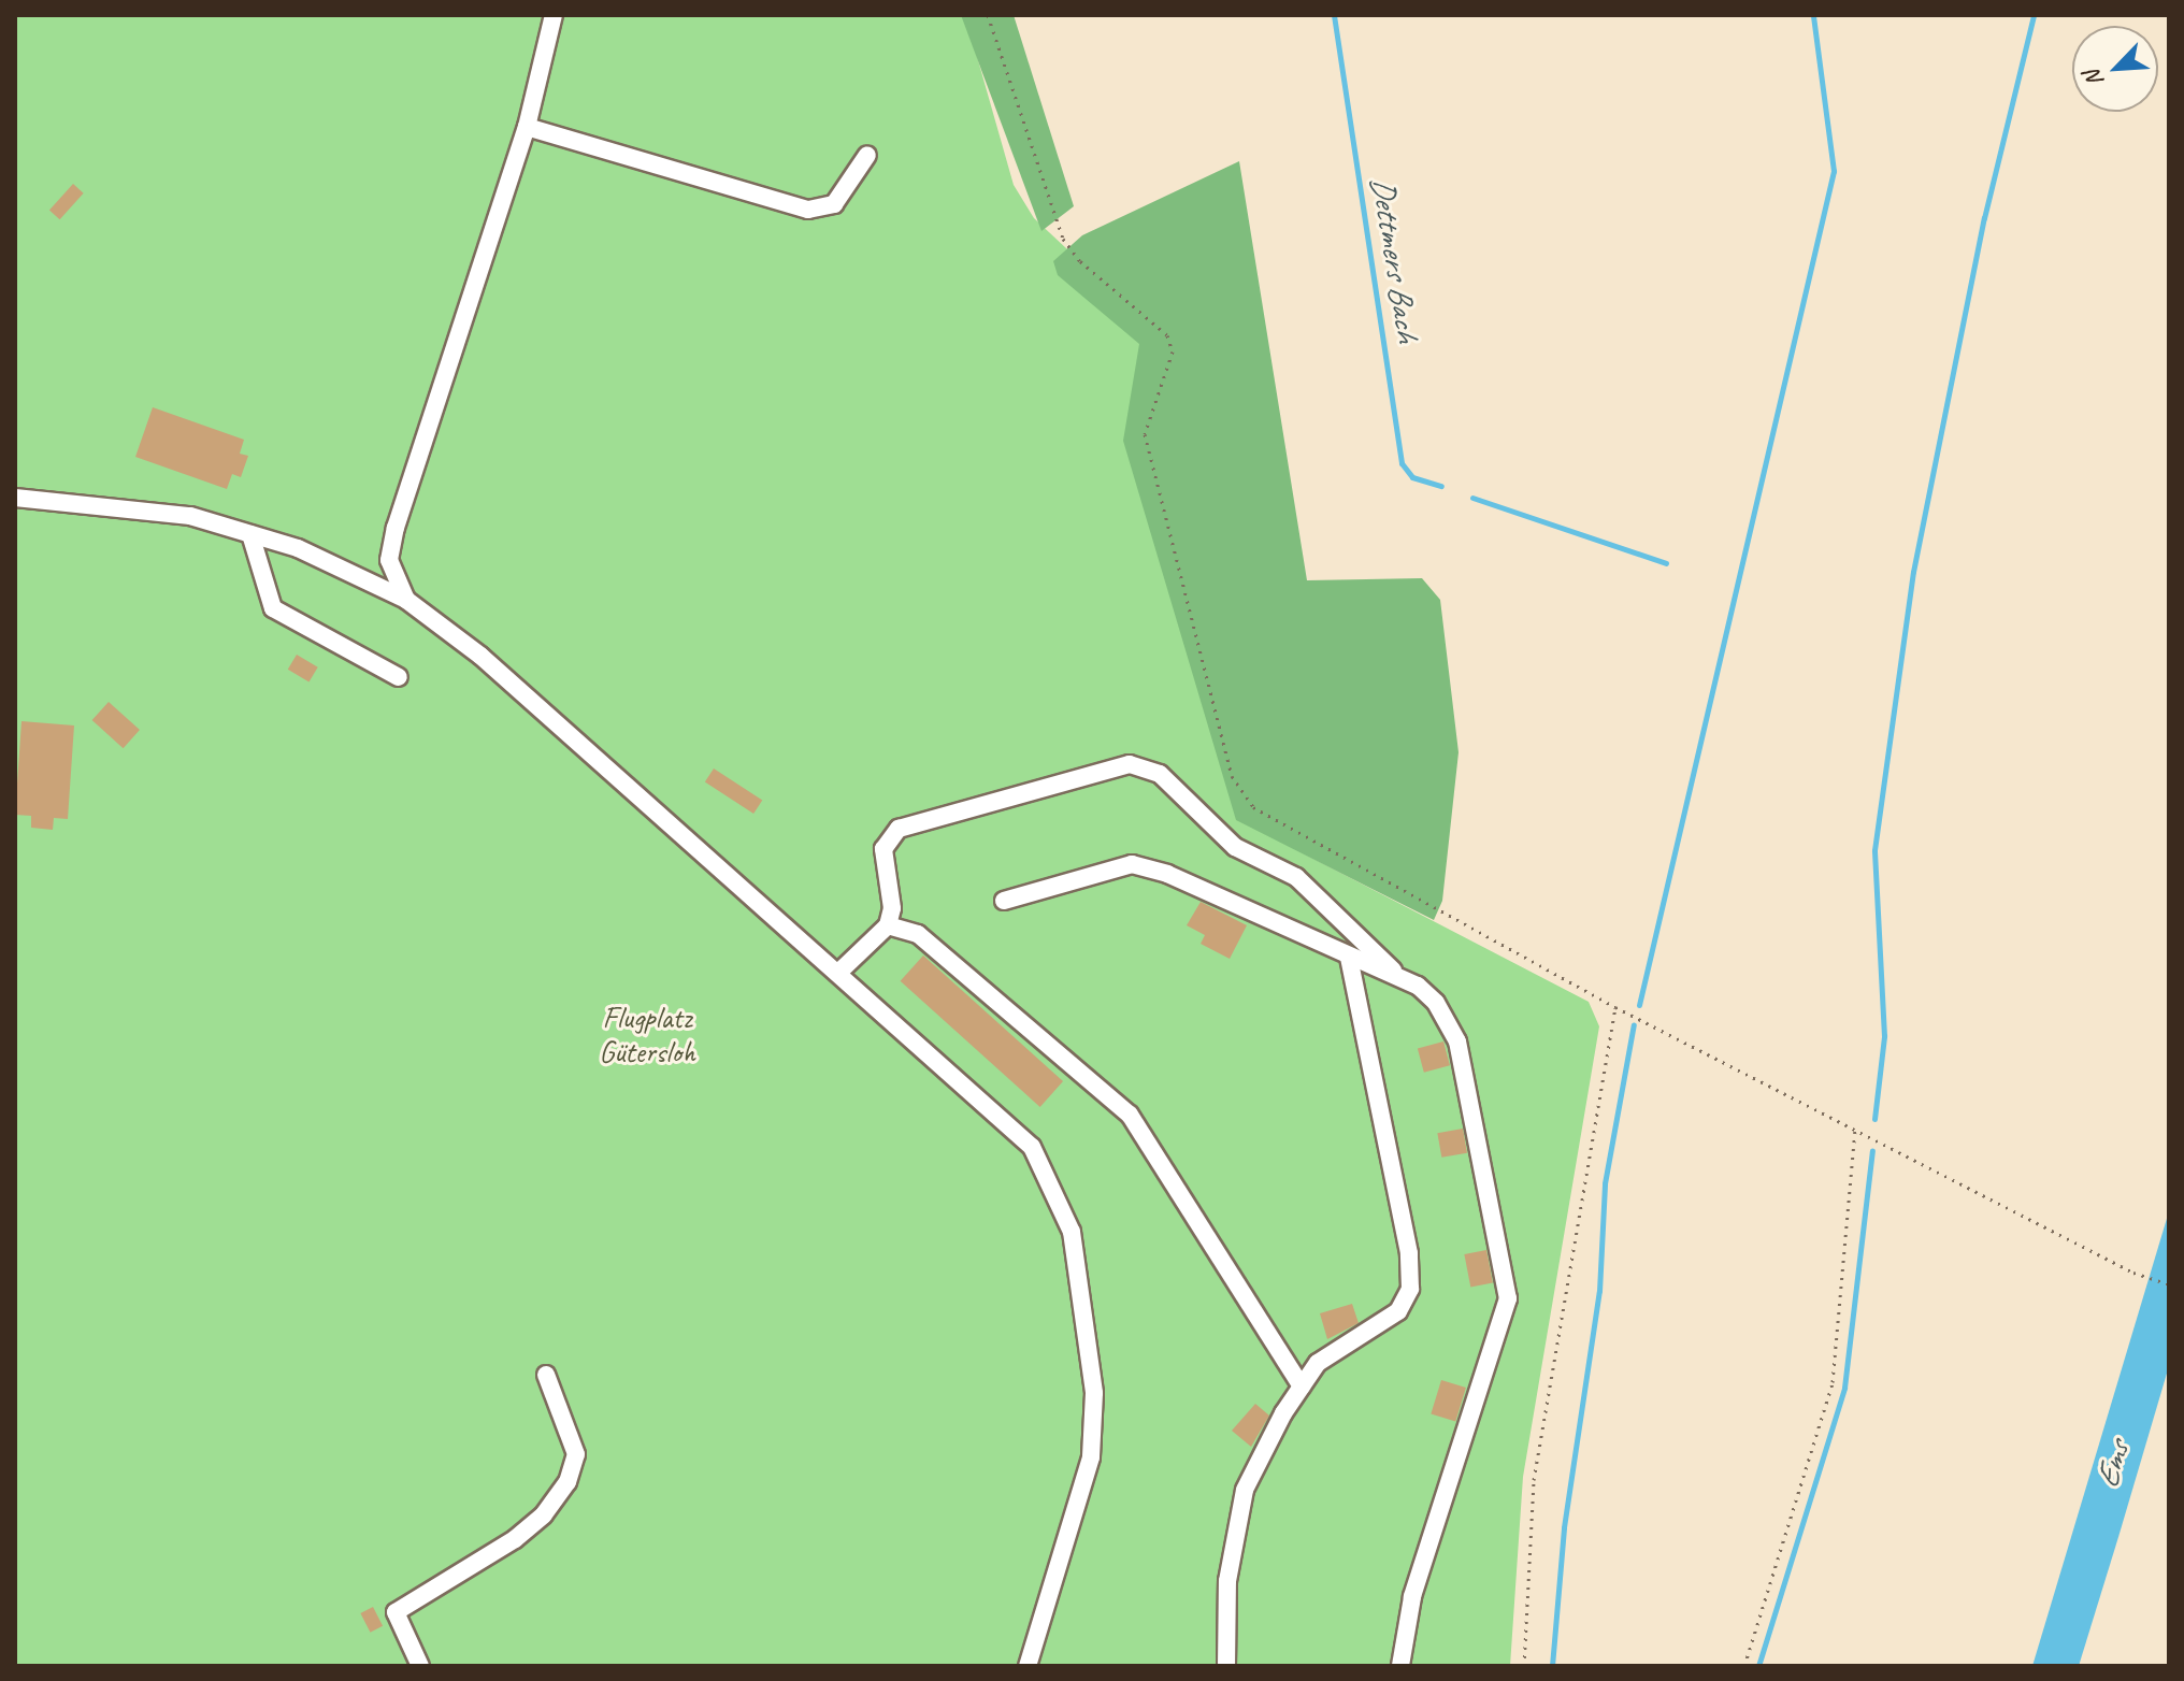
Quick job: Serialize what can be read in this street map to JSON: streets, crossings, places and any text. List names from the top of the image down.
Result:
{
  "water": ["Dettmers Bach", "Ems"],
  "parks": ["Flugplatz Gütersloh"],
  "north": "bottom left"
}
